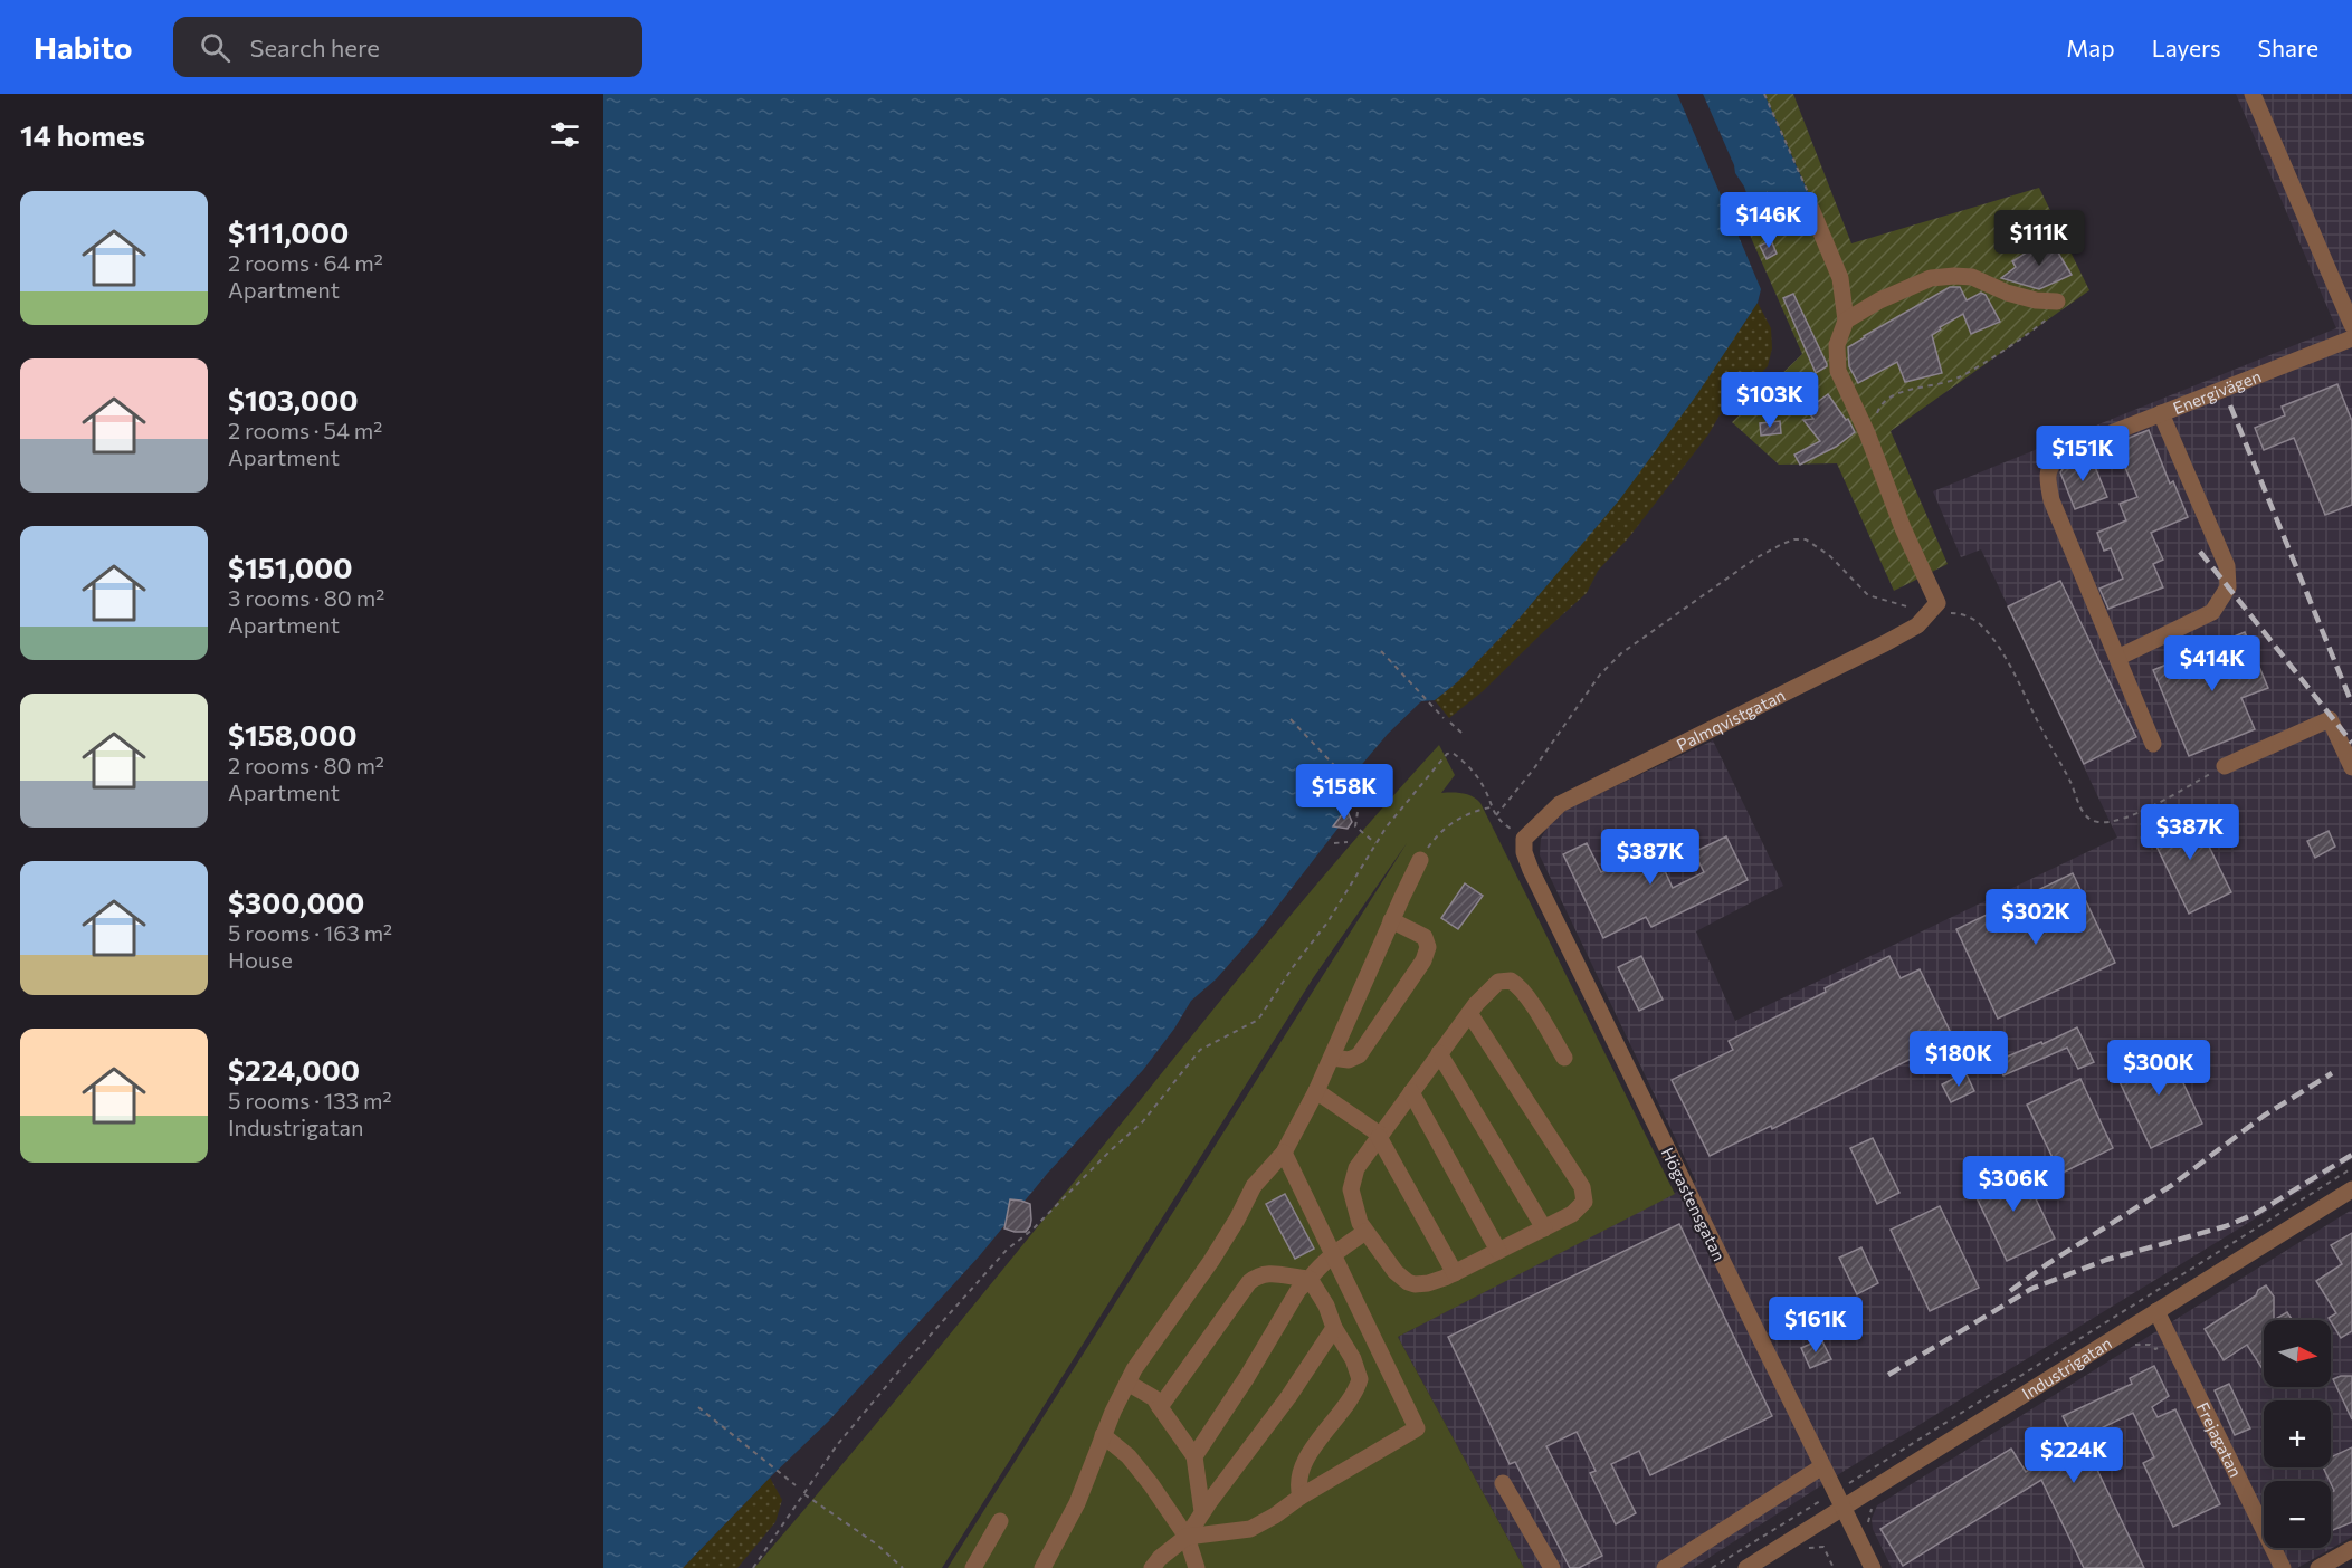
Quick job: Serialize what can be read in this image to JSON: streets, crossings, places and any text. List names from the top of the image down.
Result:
{
  "streets": {
    "street": [
      "Energivägen",
      "Palmqvistgatan",
      "Högastensgatan",
      "Industrigatan",
      "Frejagatan"
    ]
  },
  "crossings": [
    ["Palmqvistgatan", "Högastensgatan"],
    ["Högastensgatan", "Industrigatan"],
    ["Industrigatan", "Frejagatan"]
  ],
  "north": "right",
  "page": {
    "header": "Habito",
    "search": "Search here",
    "nav": ["Map", "Layers", "Share"],
    "heading": "14 homes",
    "list": [
      {
        "name": "$111,000",
        "note": "2 rooms · 64 m² · Apartment"
      },
      {
        "name": "$103,000",
        "note": "2 rooms · 54 m² · Apartment"
      },
      {
        "name": "$151,000",
        "note": "3 rooms · 80 m² · Apartment"
      },
      {
        "name": "$158,000",
        "note": "2 rooms · 80 m² · Apartment"
      },
      {
        "name": "$300,000",
        "note": "5 rooms · 163 m² · House"
      },
      {
        "name": "$224,000",
        "note": "5 rooms · 133 m² · Industrigatan"
      }
    ],
    "price": [
      "$146K",
      "$111K",
      "$103K",
      "$151K",
      "$414K",
      "$158K",
      "$387K",
      "$387K",
      "$302K",
      "$180K",
      "$300K",
      "$306K",
      "$161K",
      "$224K"
    ],
    "map_buttons": ["+", "−"]
  }
}
